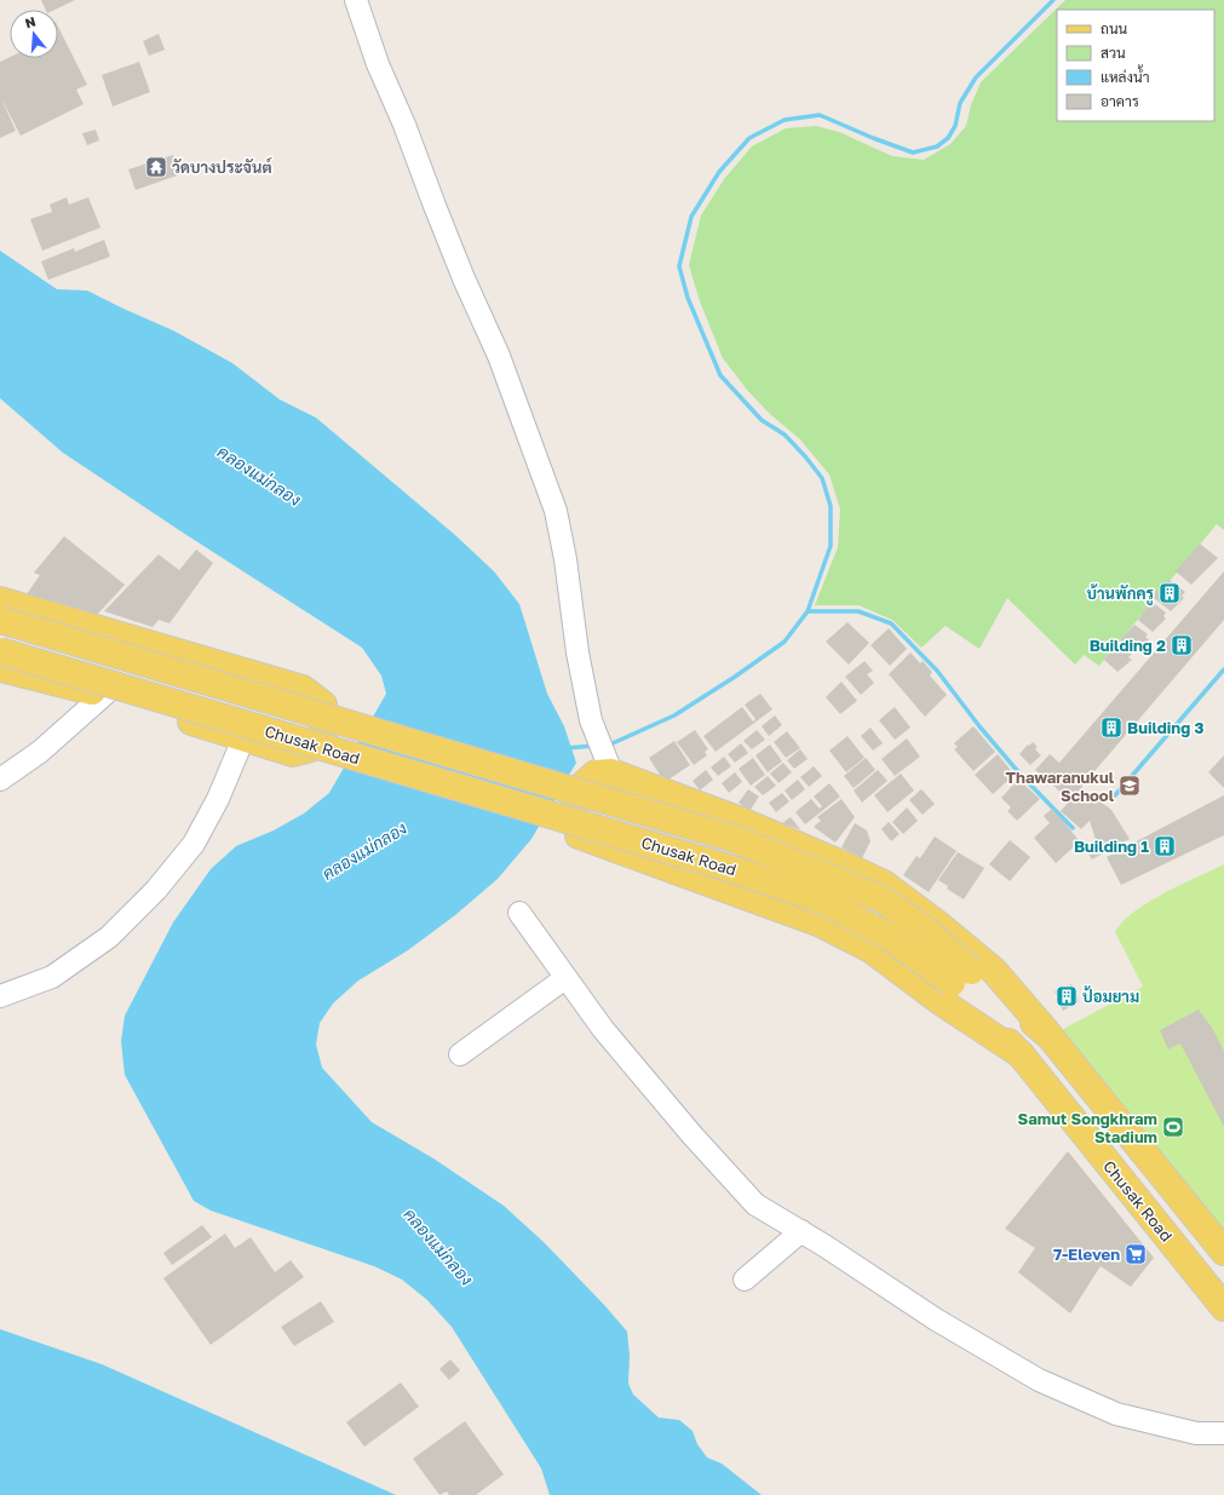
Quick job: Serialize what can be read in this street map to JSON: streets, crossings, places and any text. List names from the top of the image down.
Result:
{
  "streets": {
    "main road": ["Chusak Road"]
  },
  "water": ["คลองแม่กลอง"],
  "places": {
    "temple": ["วัดบางประจันต์"],
    "building": [
      "บ้านพักครู",
      "Building 2",
      "Building 3",
      "Building 1",
      "ป้อมยาม"
    ],
    "school or university": ["Thawaranukul School"],
    "sports": ["Samut Songkhram Stadium"],
    "supermarket": ["7-Eleven"]
  },
  "legend": [
    "ถนน",
    "สวน",
    "แหล่งน้ำ",
    "อาคาร"
  ],
  "north": "top"
}
